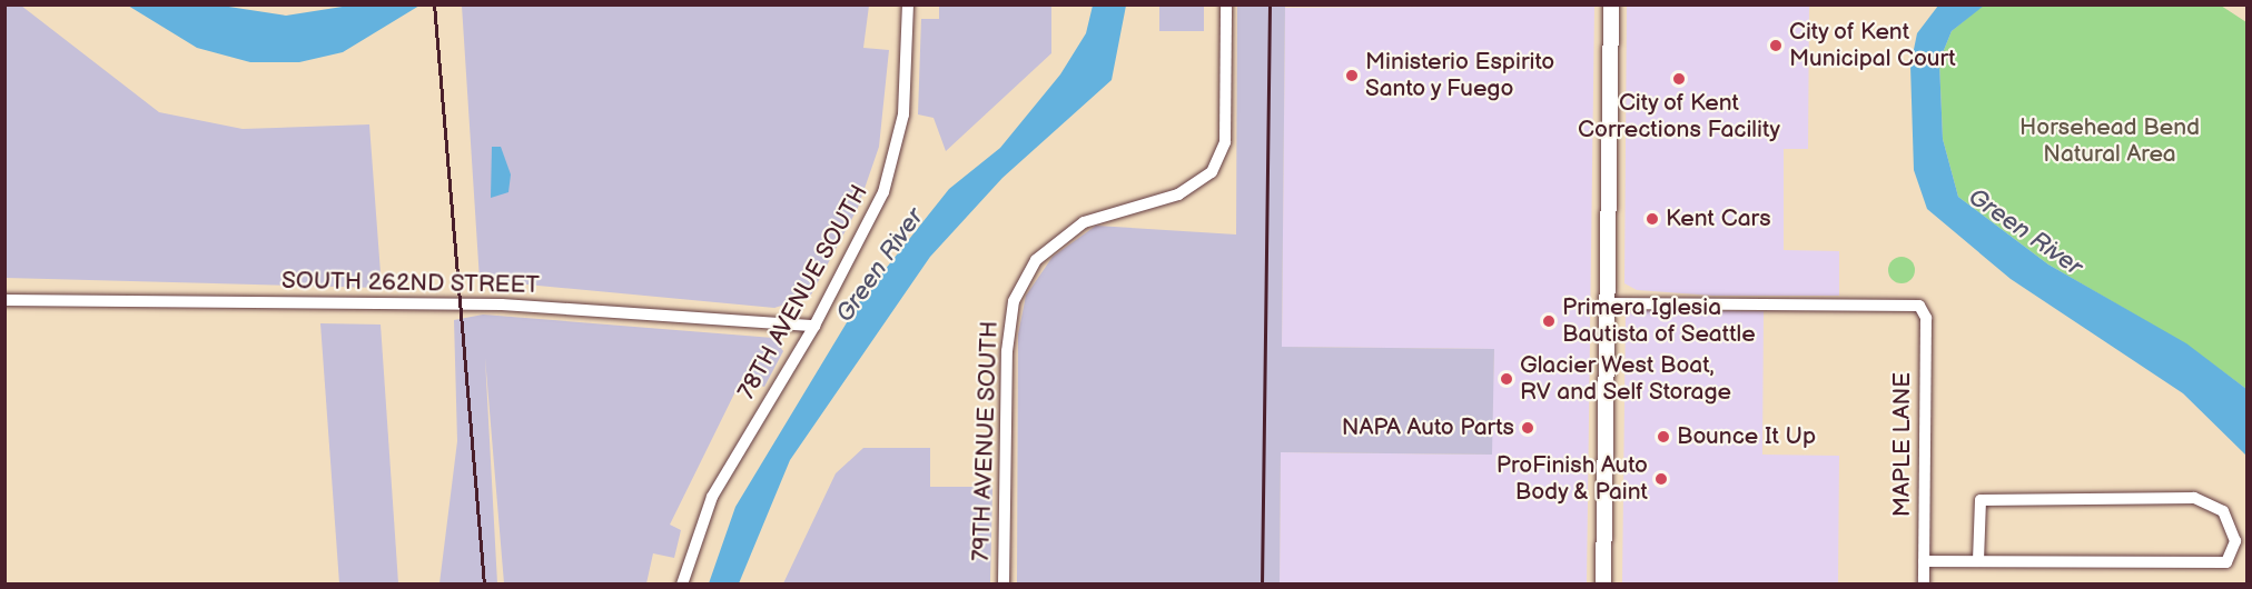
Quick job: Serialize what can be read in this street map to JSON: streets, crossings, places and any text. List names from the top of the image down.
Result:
{
  "streets": {
    "street": [
      "SOUTH 262ND STREET",
      "78TH AVENUE SOUTH",
      "79TH AVENUE SOUTH",
      "MAPLE LANE"
    ]
  },
  "crossings": [
    ["SOUTH 262ND STREET", "78TH AVENUE SOUTH"]
  ],
  "water": ["Green River"],
  "parks": ["Horsehead Bend Natural Area"],
  "places": [
    "City of Kent Municipal Court",
    "Ministerio Espirito Santo y Fuego",
    "City of Kent Corrections Facility",
    "Kent Cars",
    "Primera Iglesia Bautista of Seattle",
    "Glacier West Boat, RV and Self Storage",
    "NAPA Auto Parts",
    "Bounce It Up",
    "ProFinish Auto Body & Paint"
  ]
}
